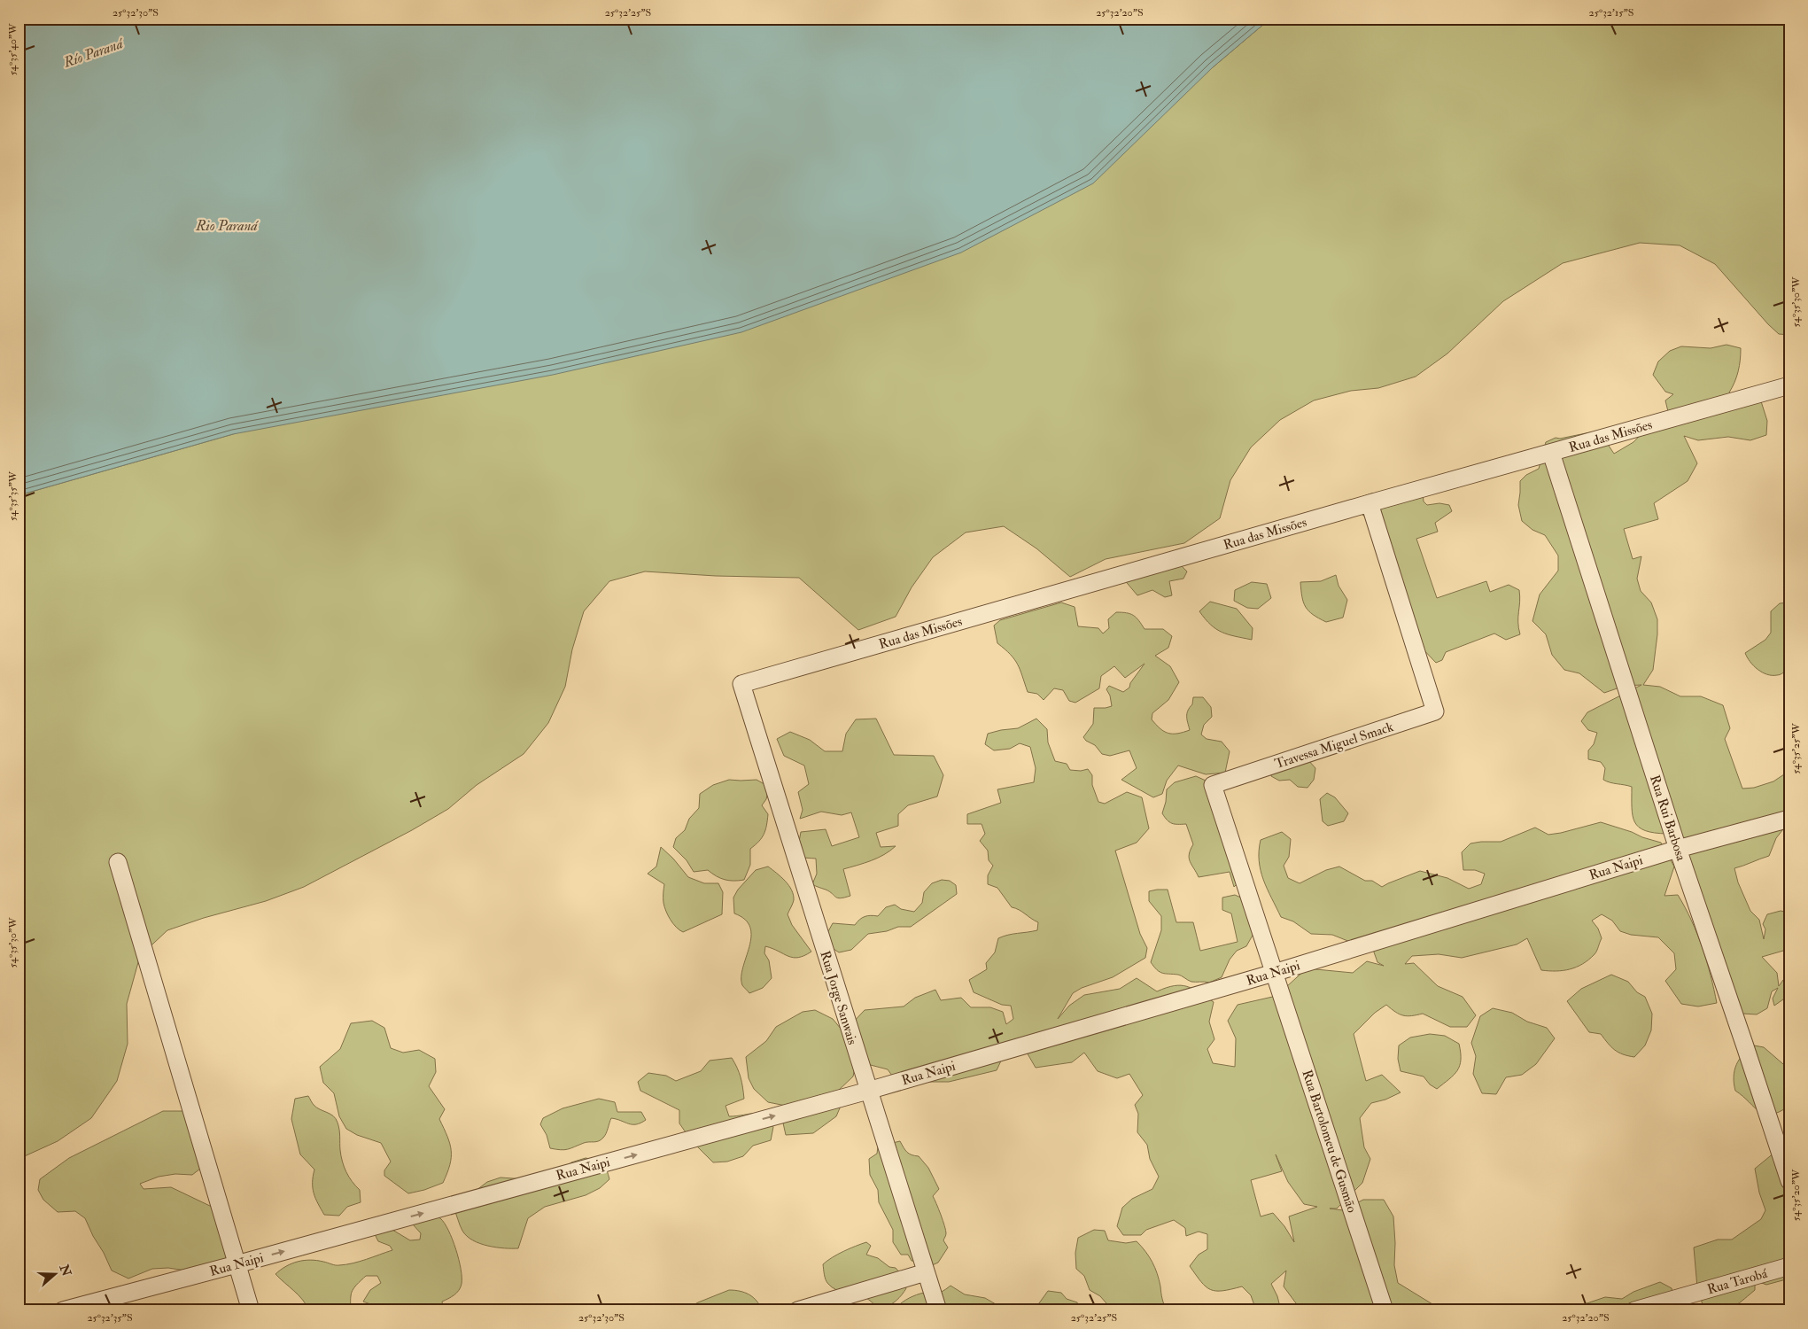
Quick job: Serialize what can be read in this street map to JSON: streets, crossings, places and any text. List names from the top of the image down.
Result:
{
  "streets": {
    "street": [
      "Rua das Missões",
      "Travessa Miguel Smack",
      "Rua Rui Barbosa",
      "Rua Naipi",
      "Rua Jorge Sanwais",
      "Rua Bartolomeu de Gusmão",
      "Rua Tarobá"
    ]
  },
  "crossings": [
    ["Rua das Missões", "Travessa Miguel Smack"],
    ["Rua das Missões", "Rua Rui Barbosa"],
    ["Rua das Missões", "Rua Jorge Sanwais"],
    ["Travessa Miguel Smack", "Rua Naipi"],
    ["Travessa Miguel Smack", "Rua Bartolomeu de Gusmão"],
    ["Rua Rui Barbosa", "Rua Naipi"],
    ["Rua Naipi", "Rua Jorge Sanwais"],
    ["Rua Naipi", "Rua Bartolomeu de Gusmão"]
  ],
  "one_way": ["Rua Naipi"],
  "water": ["Río Paraná", "Rio Paraná"],
  "north": "right",
  "coordinates": [
    "25°32'30\"S",
    "25°32'25\"S",
    "25°32'20\"S",
    "25°32'15\"S",
    "54°35'40\"W",
    "54°35'30\"W",
    "54°35'35\"W",
    "54°35'25\"W",
    "54°35'20\"W",
    "25°32'35\"S"
  ]
}
